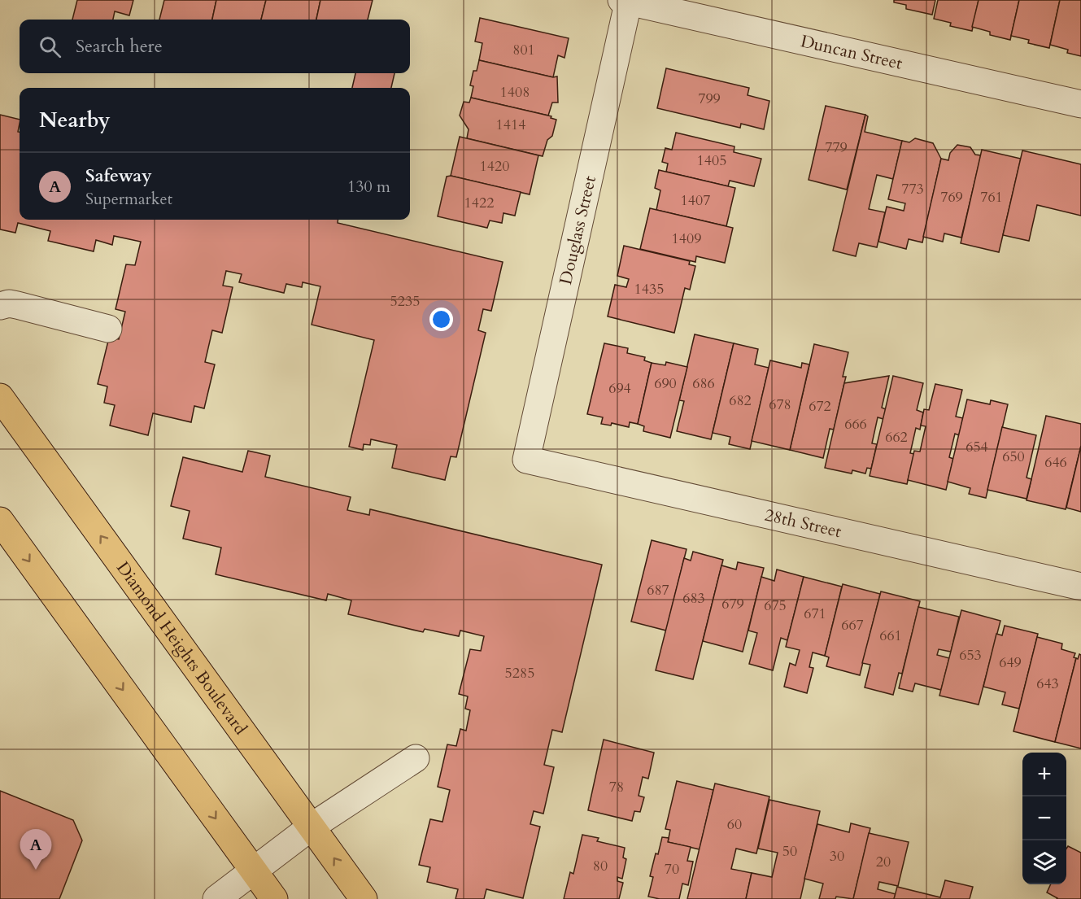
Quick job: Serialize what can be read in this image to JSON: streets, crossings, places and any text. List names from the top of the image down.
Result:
{
  "streets": {
    "main road": ["Diamond Heights Boulevard"],
    "street": ["Duncan Street", "Douglass Street", "28th Street"]
  },
  "crossings": [
    ["Duncan Street", "Douglass Street"],
    ["Douglass Street", "28th Street"]
  ],
  "house_numbers": [
    "801",
    "1408",
    "799",
    "1414",
    "779",
    "1405",
    "1420",
    "773",
    "769",
    "761",
    "1407",
    "1422",
    "1409",
    "1435",
    "5235",
    "690",
    "686",
    "694",
    "682",
    "678",
    "672",
    "666",
    "662",
    "654",
    "650",
    "646",
    "687",
    "683",
    "679",
    "675",
    "671",
    "667",
    "661",
    "653",
    "649",
    "5285",
    "643",
    "78",
    "60",
    "50",
    "30",
    "20",
    "80",
    "70"
  ],
  "page": {
    "search": "Search here",
    "heading": "Nearby",
    "list": [
      {
        "mark": "A",
        "name": "Safeway",
        "note": "Supermarket",
        "value": "130 m"
      }
    ],
    "map_buttons": ["+", "−"],
    "pins": "A"
  }
}
